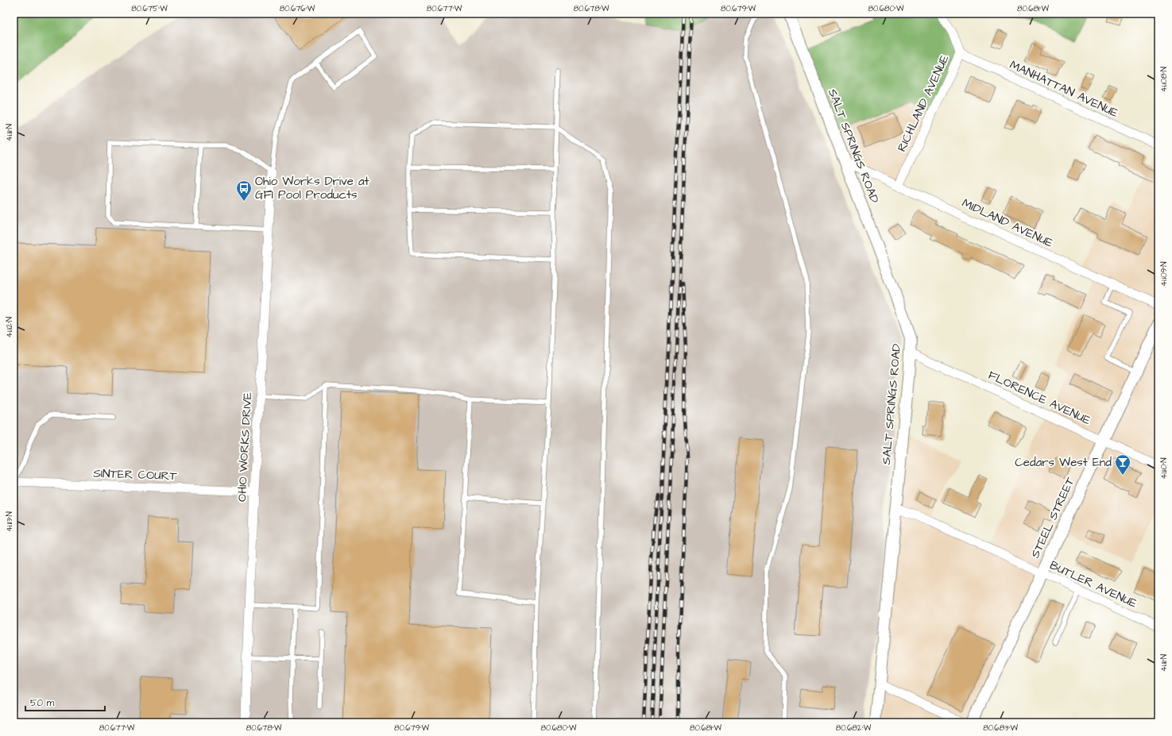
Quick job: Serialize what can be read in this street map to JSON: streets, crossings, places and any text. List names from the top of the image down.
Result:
{
  "streets": {
    "street": [
      "MANHATTAN AVENUE",
      "RICHLAND AVENUE",
      "SALT SPRINGS ROAD",
      "MIDLAND AVENUE",
      "FLORENCE AVENUE",
      "OHIO WORKS DRIVE",
      "SINTER COURT",
      "STEEL STREET",
      "BUTLER AVENUE"
    ]
  },
  "crossings": [
    ["MANHATTAN AVENUE", "RICHLAND AVENUE"],
    ["RICHLAND AVENUE", "MIDLAND AVENUE"],
    ["SALT SPRINGS ROAD", "MIDLAND AVENUE"],
    ["SALT SPRINGS ROAD", "FLORENCE AVENUE"],
    ["SALT SPRINGS ROAD", "BUTLER AVENUE"],
    ["FLORENCE AVENUE", "STEEL STREET"],
    ["OHIO WORKS DRIVE", "SINTER COURT"],
    ["STEEL STREET", "BUTLER AVENUE"]
  ],
  "places": {
    "bus stop": ["Ohio Works Drive at GFI Pool Products"],
    "bar": ["Cedars West End"]
  },
  "scale_bar": "50 m",
  "coordinates": [
    "80.675°W",
    "80.676°W",
    "80.677°W",
    "80.678°W",
    "80.679°W",
    "80.680°W",
    "80.681°W",
    "41.108°N",
    "41.111°N",
    "41.109°N",
    "41.112°N",
    "41.110°N",
    "41.113°N",
    "80.682°W",
    "80.683°W"
  ]
}
